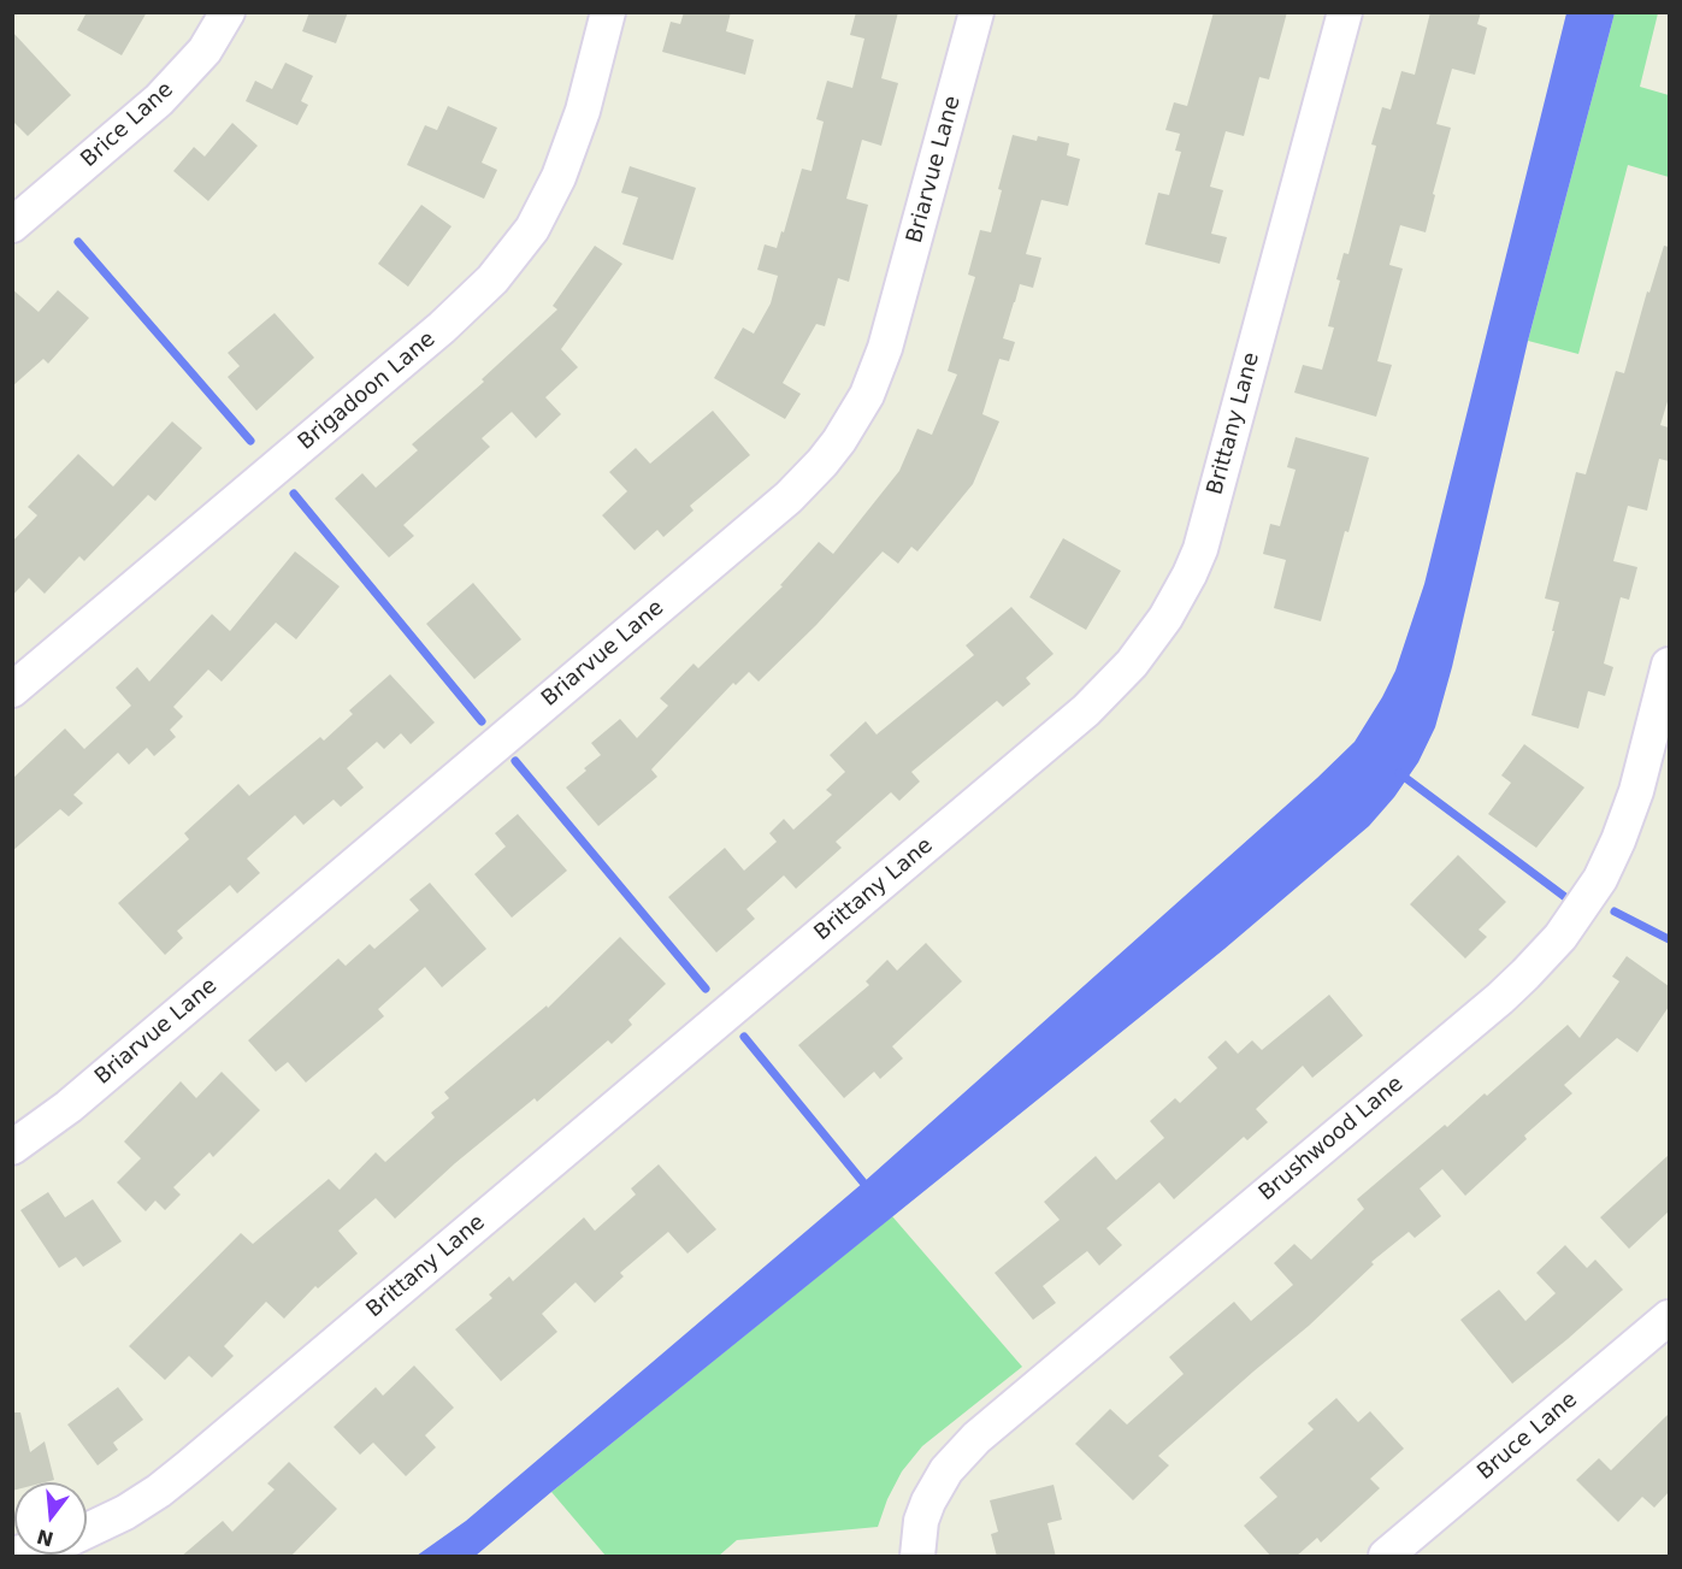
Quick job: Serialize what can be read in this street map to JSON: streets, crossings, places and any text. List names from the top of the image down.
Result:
{
  "streets": {
    "street": [
      "Brice Lane",
      "Briarvue Lane",
      "Brigadoon Lane",
      "Brittany Lane",
      "Brushwood Lane",
      "Bruce Lane"
    ]
  },
  "north": "bottom"
}
